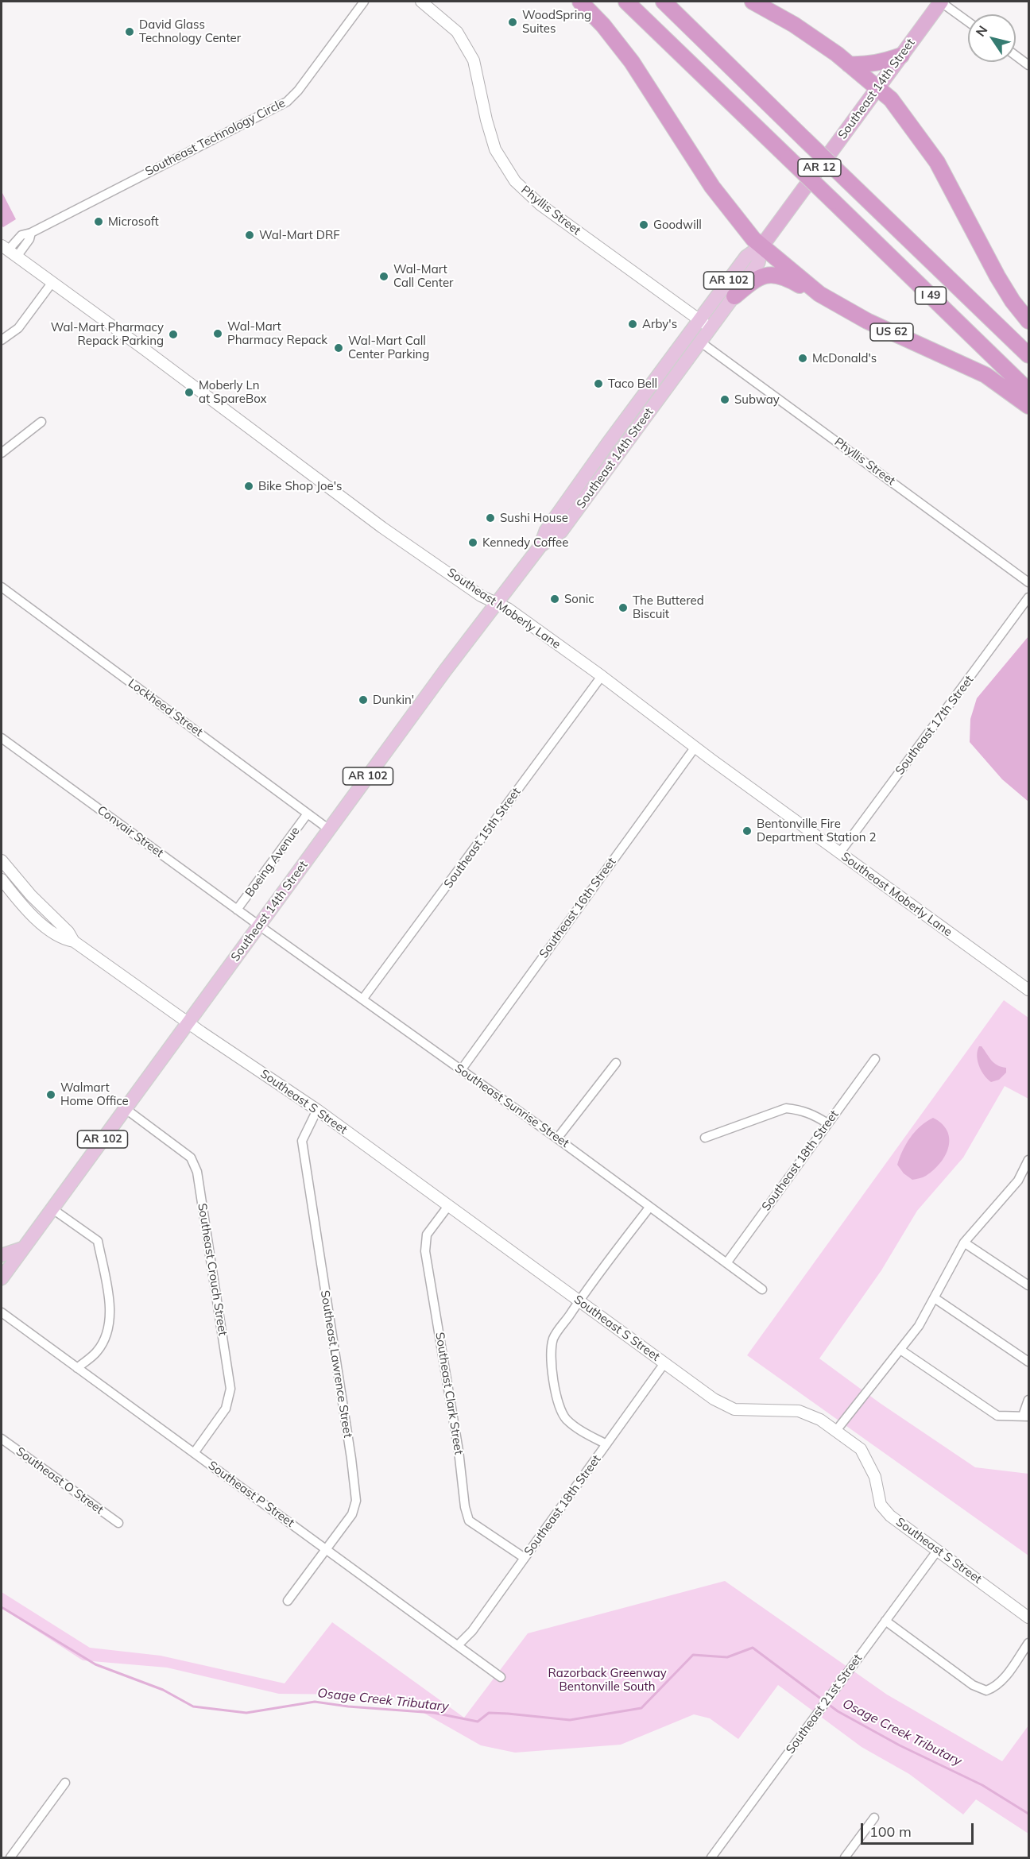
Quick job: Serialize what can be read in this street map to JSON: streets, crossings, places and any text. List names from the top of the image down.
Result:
{
  "streets": {
    "highway": [
      "Southeast 14th Street",
      "AR 12",
      "I 49",
      "US 62"
    ],
    "main road": ["AR 102"],
    "street": [
      "Southeast Technology Circle",
      "Phyllis Street",
      "Southeast Moberly Lane",
      "Lockheed Street",
      "Southeast 17th Street",
      "Convair Street",
      "Southeast 15th Street",
      "Boeing Avenue",
      "Southeast 16th Street",
      "Southeast S Street",
      "Southeast Sunrise Street",
      "Southeast 18th Street",
      "Southeast Crouch Street",
      "Southeast Lawrence Street",
      "Southeast Clark Street",
      "Southeast O Street",
      "Southeast P Street",
      "Southeast 21st Street"
    ]
  },
  "crossings": [
    ["Southeast 14th Street", "Phyllis Street"],
    ["Southeast 14th Street", "US 62"],
    ["Southeast 14th Street", "Southeast Moberly Lane"],
    ["Southeast 14th Street", "Lockheed Street"],
    ["Southeast 14th Street", "Convair Street"],
    ["Southeast 14th Street", "Southeast S Street"],
    ["Southeast 14th Street", "Southeast Sunrise Street"],
    ["Southeast 14th Street", "Southeast Crouch Street"],
    ["Southeast Technology Circle", "Southeast Moberly Lane"],
    ["Southeast Moberly Lane", "Southeast 17th Street"],
    ["Southeast Moberly Lane", "Southeast 15th Street"],
    ["Southeast Moberly Lane", "Southeast 16th Street"],
    ["Lockheed Street", "Boeing Avenue"],
    ["Convair Street", "Boeing Avenue"],
    ["Convair Street", "Southeast Sunrise Street"],
    ["Southeast 15th Street", "Southeast Sunrise Street"],
    ["Southeast 16th Street", "Southeast Sunrise Street"],
    ["Southeast S Street", "Southeast 18th Street"],
    ["Southeast S Street", "Southeast Lawrence Street"],
    ["Southeast S Street", "Southeast Clark Street"],
    ["Southeast S Street", "Southeast 21st Street"],
    ["Southeast Sunrise Street", "Southeast 18th Street"],
    ["Southeast 18th Street", "Southeast Clark Street"],
    ["Southeast 18th Street", "Southeast P Street"],
    ["Southeast Crouch Street", "Southeast P Street"],
    ["Southeast Lawrence Street", "Southeast P Street"]
  ],
  "water": ["Osage Creek Tributary"],
  "parks": ["Razorback Greenway Bentonville South"],
  "places": [
    "WoodSpring Suites",
    "David Glass Technology Center",
    "Microsoft",
    "Goodwill",
    "Wal-Mart DRF",
    "Wal-Mart Call Center",
    "Arby's",
    "Wal-Mart Pharmacy Repack",
    "Wal-Mart Pharmacy Repack Parking",
    "Wal-Mart Call Center Parking",
    "McDonald's",
    "Taco Bell",
    "Moberly Ln at SpareBox",
    "Subway",
    "Bike Shop Joe's",
    "Sushi House",
    "Kennedy Coffee",
    "Sonic",
    "The Buttered Biscuit",
    "Dunkin'",
    "Bentonville Fire Department Station 2",
    "Walmart Home Office"
  ],
  "scale_bar": "100 m",
  "north": "top left"
}
